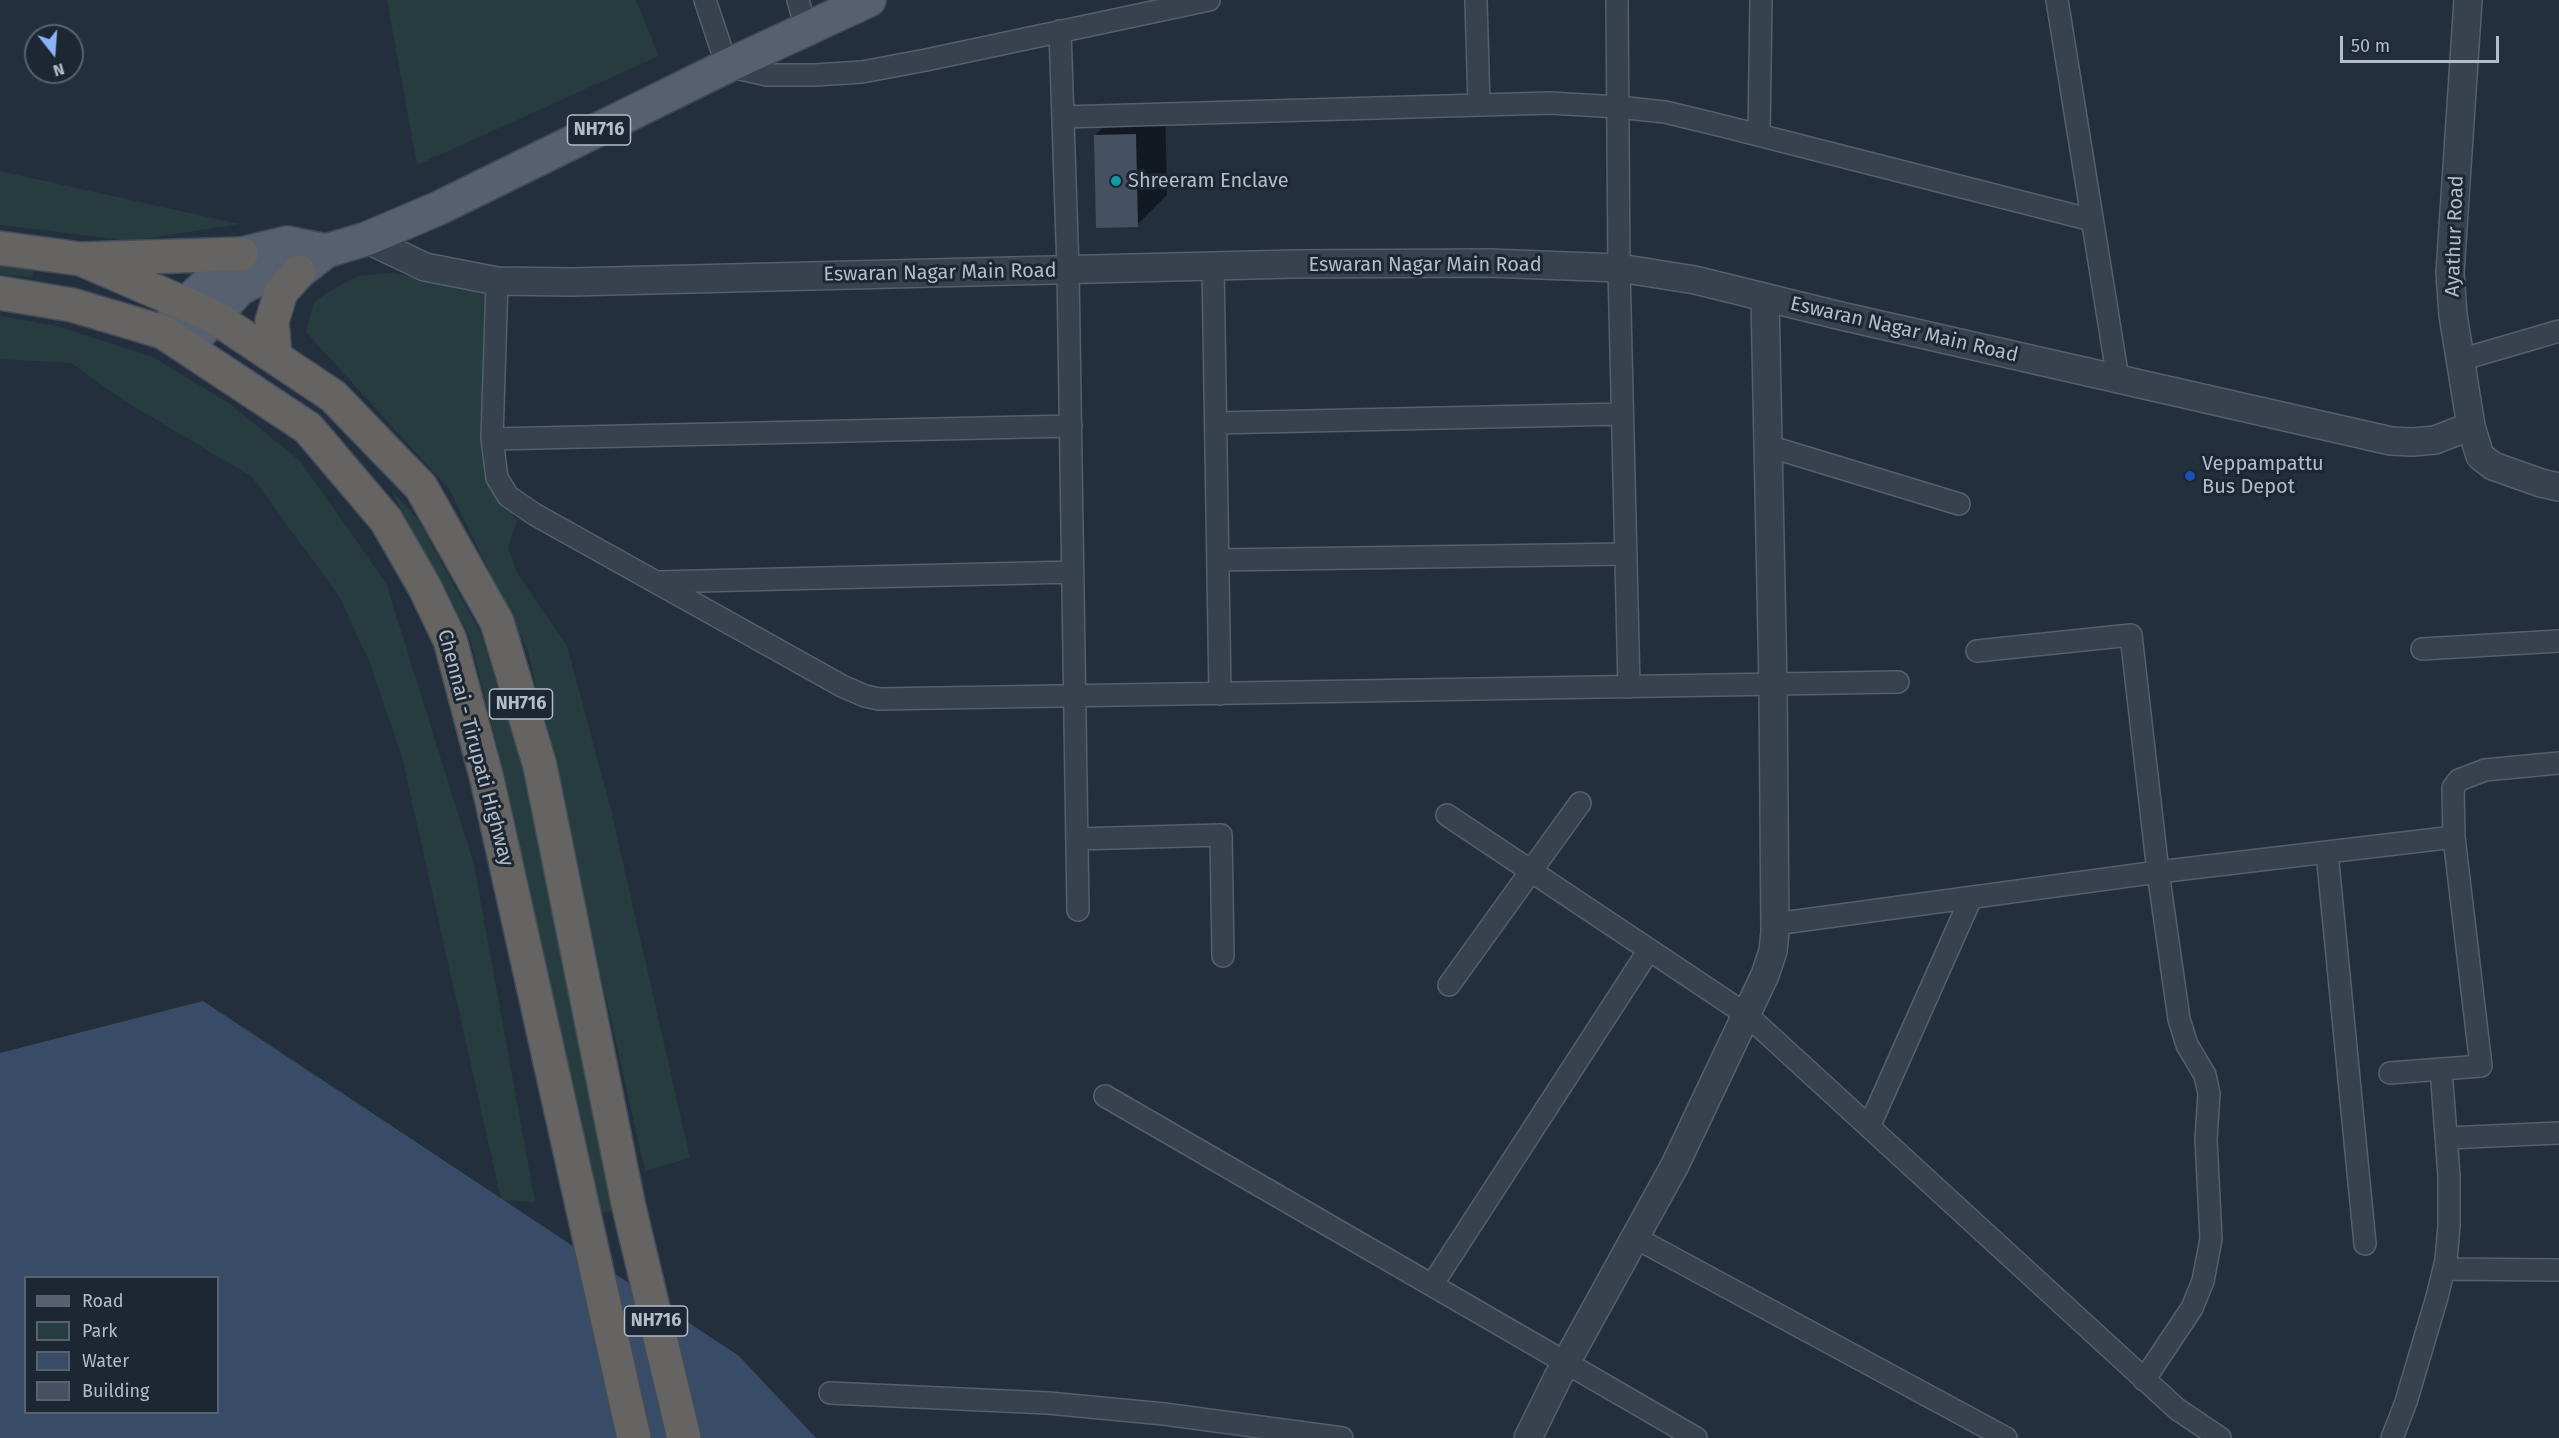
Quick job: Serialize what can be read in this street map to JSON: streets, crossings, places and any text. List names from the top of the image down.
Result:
{
  "streets": {
    "highway": ["NH716", "Chennai - Tirupati Highway"],
    "street": ["Ayathur Road", "Eswaran Nagar Main Road"]
  },
  "crossings": [
    ["NH716", "Eswaran Nagar Main Road"],
    ["Ayathur Road", "Eswaran Nagar Main Road"]
  ],
  "places": ["Shreeram Enclave", "Veppampattu Bus Depot"],
  "legend": [
    "Road",
    "Park",
    "Water",
    "Building"
  ],
  "scale_bar": "50 m",
  "north": "bottom"
}
